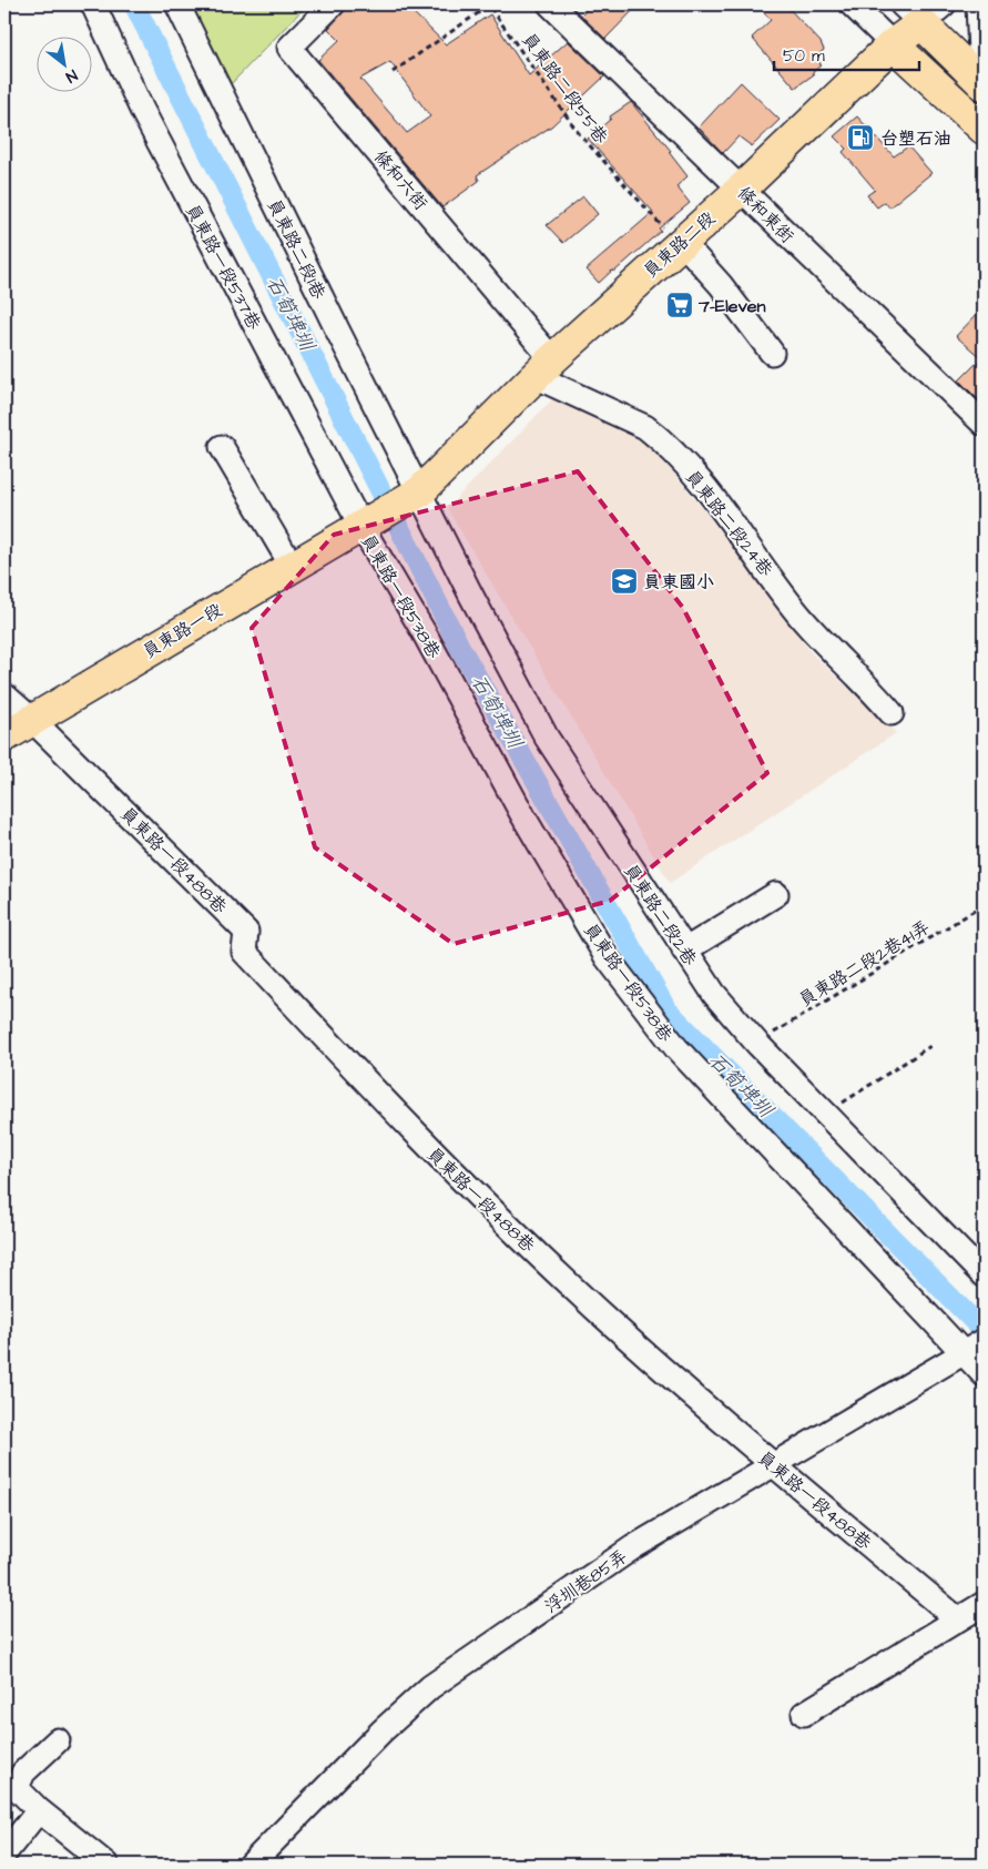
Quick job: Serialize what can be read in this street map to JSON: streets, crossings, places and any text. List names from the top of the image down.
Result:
{
  "streets": {
    "main road": ["員東路二段", "員東路一段"],
    "street": [
      "條和六街",
      "條和東街",
      "員東路二段1巷",
      "員東路一段537巷",
      "員東路二段24巷",
      "員東路一段538巷",
      "員東路一段488巷",
      "員東路二段2巷",
      "浮圳巷85弄"
    ],
    "path": ["員東路二段55巷", "員東路二段2巷41弄"]
  },
  "crossings": [
    ["員東路二段55巷", "員東路二段"],
    ["條和六街", "員東路二段"],
    ["條和六街", "員東路二段24巷"],
    ["條和東街", "員東路二段"],
    ["員東路二段", "員東路二段1巷"],
    ["員東路二段", "員東路一段537巷"],
    ["員東路二段", "員東路二段24巷"],
    ["員東路二段", "員東路一段538巷"],
    ["員東路二段", "員東路一段"],
    ["員東路二段", "員東路二段2巷"],
    ["員東路二段1巷", "員東路二段2巷"],
    ["員東路一段537巷", "員東路一段538巷"],
    ["員東路一段537巷", "員東路一段"],
    ["員東路一段538巷", "員東路一段"],
    ["員東路一段538巷", "浮圳巷85弄"],
    ["員東路一段", "員東路一段488巷"],
    ["員東路一段488巷", "浮圳巷85弄"],
    ["員東路二段2巷", "員東路二段2巷41弄"]
  ],
  "water": ["石筍埤圳"],
  "places": {
    "fuel station": ["台塑石油"],
    "supermarket": ["7-Eleven"],
    "school or university": ["員東國小"]
  },
  "scale_bar": "50 m",
  "north": "bottom right"
}
